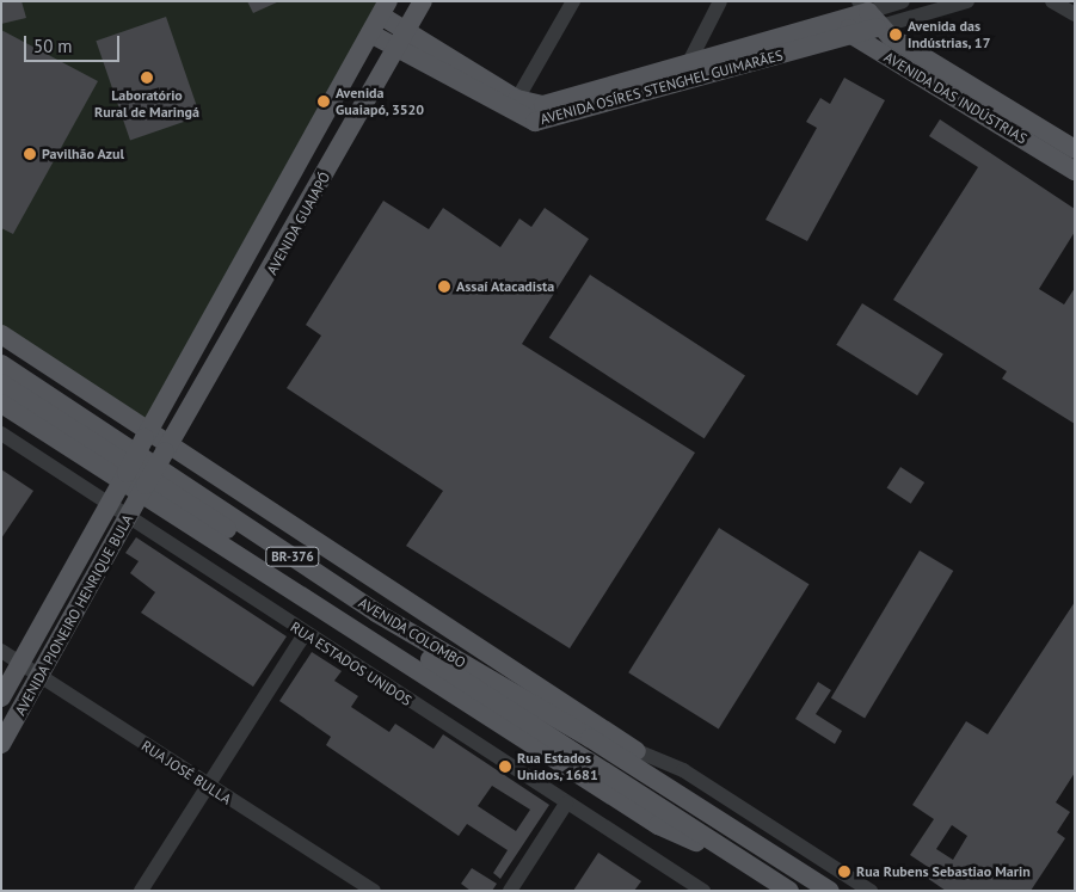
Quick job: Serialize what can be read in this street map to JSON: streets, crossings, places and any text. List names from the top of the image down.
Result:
{
  "streets": {
    "main road": [
      "AVENIDA OSÍRES STENGHEL GUIMARÃES",
      "AVENIDA DAS INDÚSTRIAS",
      "AVENIDA GUAIAPÓ",
      "BR-376",
      "AVENIDA PIONEIRO HENRIQUE BULA",
      "AVENIDA COLOMBO"
    ],
    "street": ["RUA ESTADOS UNIDOS", "RUA JOSÉ BULLA"]
  },
  "crossings": [
    ["AVENIDA OSÍRES STENGHEL GUIMARÃES", "AVENIDA DAS INDÚSTRIAS"],
    ["AVENIDA OSÍRES STENGHEL GUIMARÃES", "AVENIDA GUAIAPÓ"],
    ["AVENIDA GUAIAPÓ", "AVENIDA PIONEIRO HENRIQUE BULA"],
    ["AVENIDA PIONEIRO HENRIQUE BULA", "RUA ESTADOS UNIDOS"],
    ["AVENIDA PIONEIRO HENRIQUE BULA", "RUA JOSÉ BULLA"]
  ],
  "places": [
    "Avenida das Indústrias, 17",
    "Laboratório Rural de Maringá",
    "Avenida Guaiapó, 3520",
    "Pavilhão Azul",
    "Assaí Atacadista",
    "Rua Estados Unidos, 1681",
    "Rua Rubens Sebastiao Marin"
  ],
  "scale_bar": "50 m"
}
